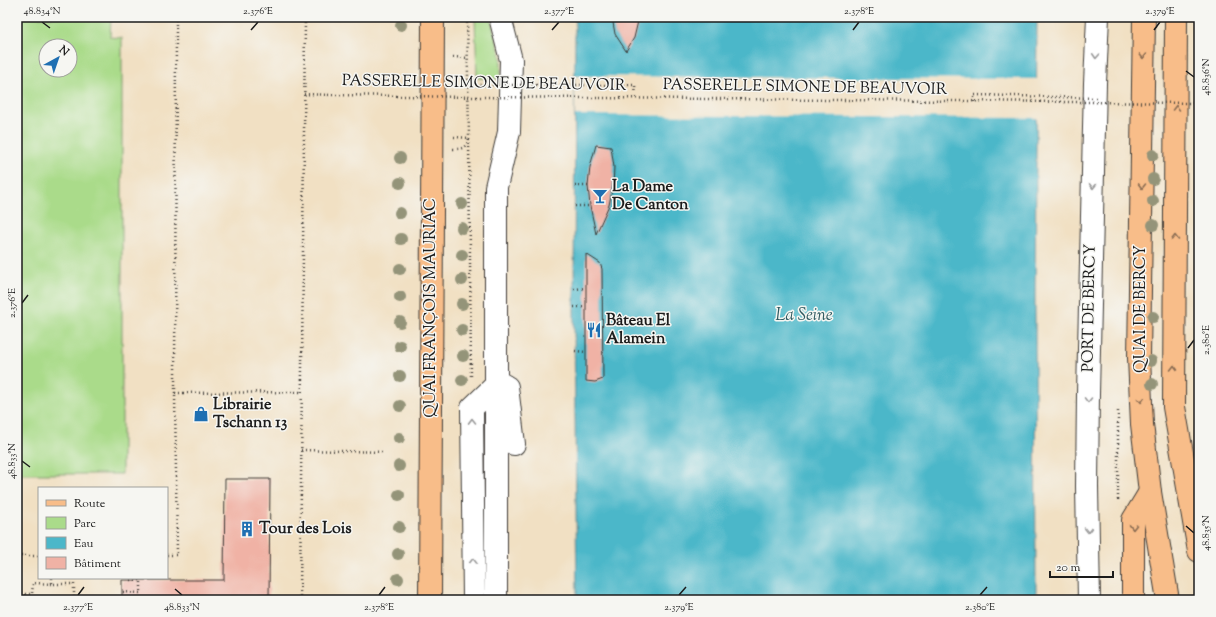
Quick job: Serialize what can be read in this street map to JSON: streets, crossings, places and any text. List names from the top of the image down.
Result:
{
  "streets": {
    "main road": ["QUAI FRANÇOIS MAURIAC", "QUAI DE BERCY"],
    "street": ["PORT DE BERCY"],
    "path": ["PASSERELLE SIMONE DE BEAUVOIR"]
  },
  "one_way": ["PORT DE BERCY"],
  "water": ["La Seine"],
  "places": {
    "bar": ["La Dame De Canton"],
    "restaurant": ["Bâteau El Alamein"],
    "shop": ["Librairie Tschann 13"],
    "building": ["Tour des Lois"]
  },
  "legend": [
    "Route",
    "Parc",
    "Eau",
    "Bâtiment"
  ],
  "scale_bar": "20 m",
  "north": "top right",
  "coordinates": [
    "48.834°N",
    "2.376°E",
    "2.377°E",
    "2.378°E",
    "2.379°E",
    "48.836°N",
    "2.380°E",
    "48.833°N",
    "48.835°N"
  ]
}
